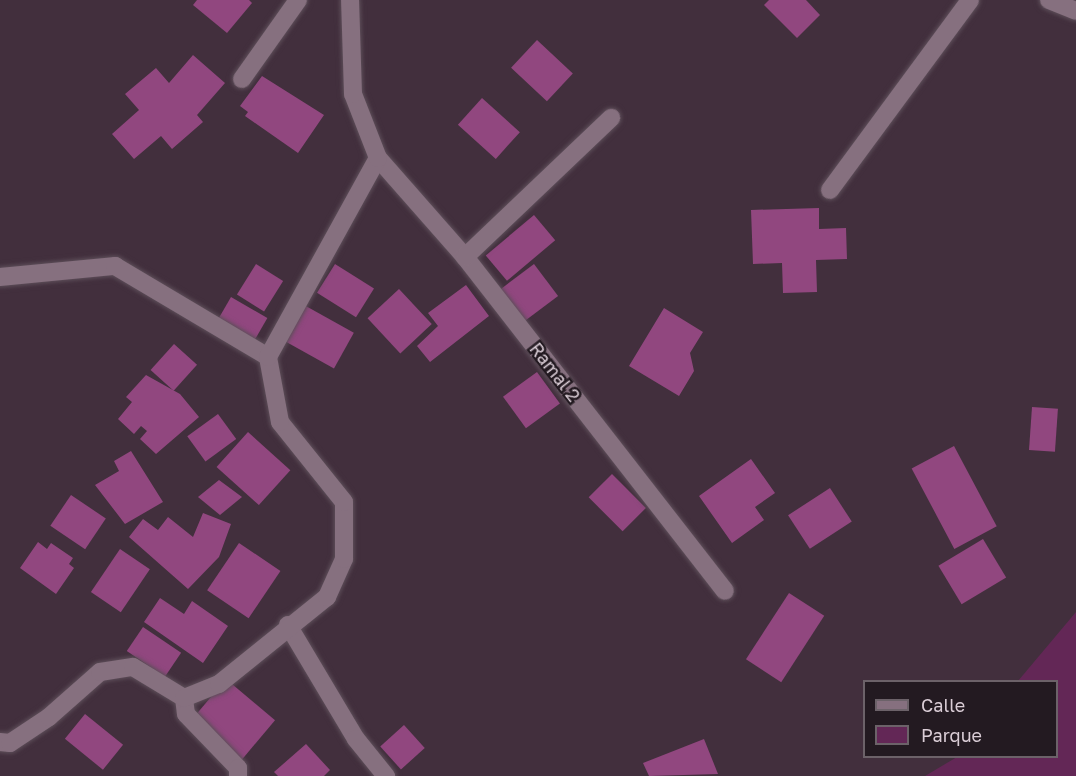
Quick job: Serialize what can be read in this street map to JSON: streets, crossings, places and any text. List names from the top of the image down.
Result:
{
  "streets": {
    "street": ["Ramal 2"]
  },
  "legend": ["Calle", "Parque"]
}
